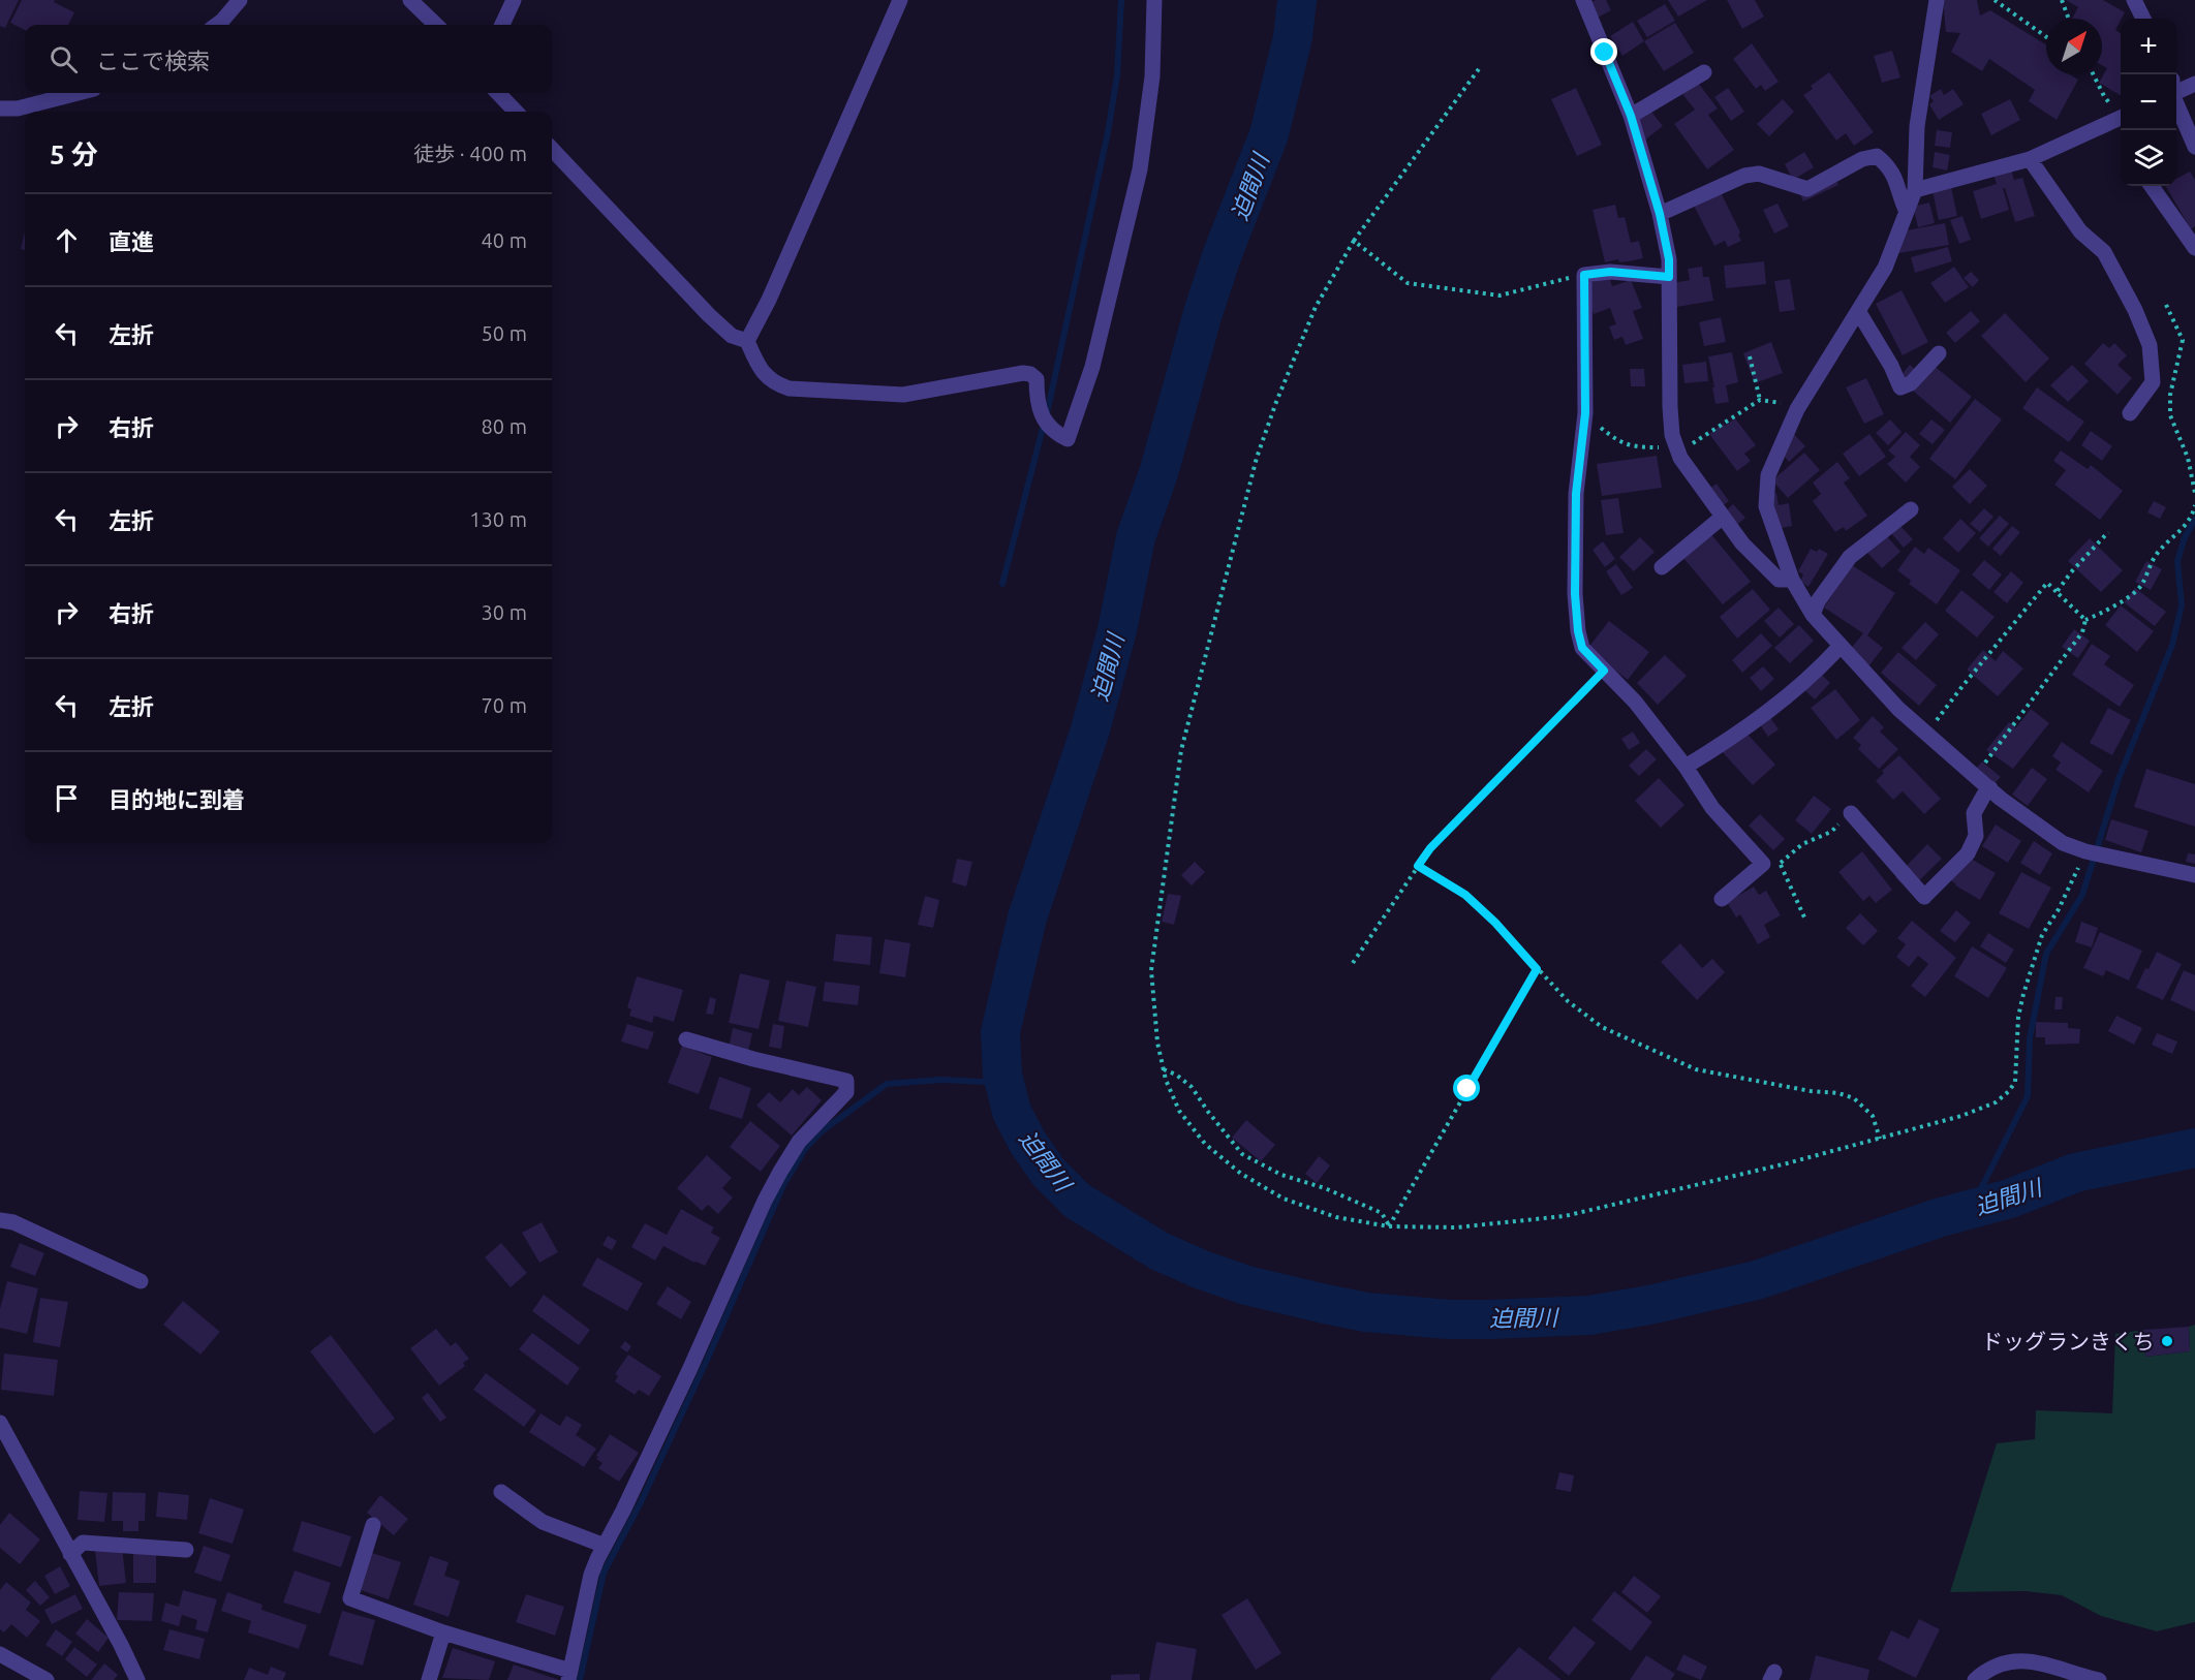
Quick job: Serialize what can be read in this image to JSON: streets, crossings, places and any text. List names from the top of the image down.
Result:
{
  "water": ["迫間川"],
  "places": ["ドッグランきくち"],
  "north": "top right",
  "page": {
    "map_buttons": ["+", "−"],
    "search": "ここで検索",
    "heading": ["5 分", "徒歩 · 400 m"],
    "list": [
      ["直進", "40 m"],
      ["左折", "50 m"],
      ["右折", "80 m"],
      ["左折", "130 m"],
      ["右折", "30 m"],
      ["左折", "70 m"],
      "目的地に到着"
    ]
  }
}
